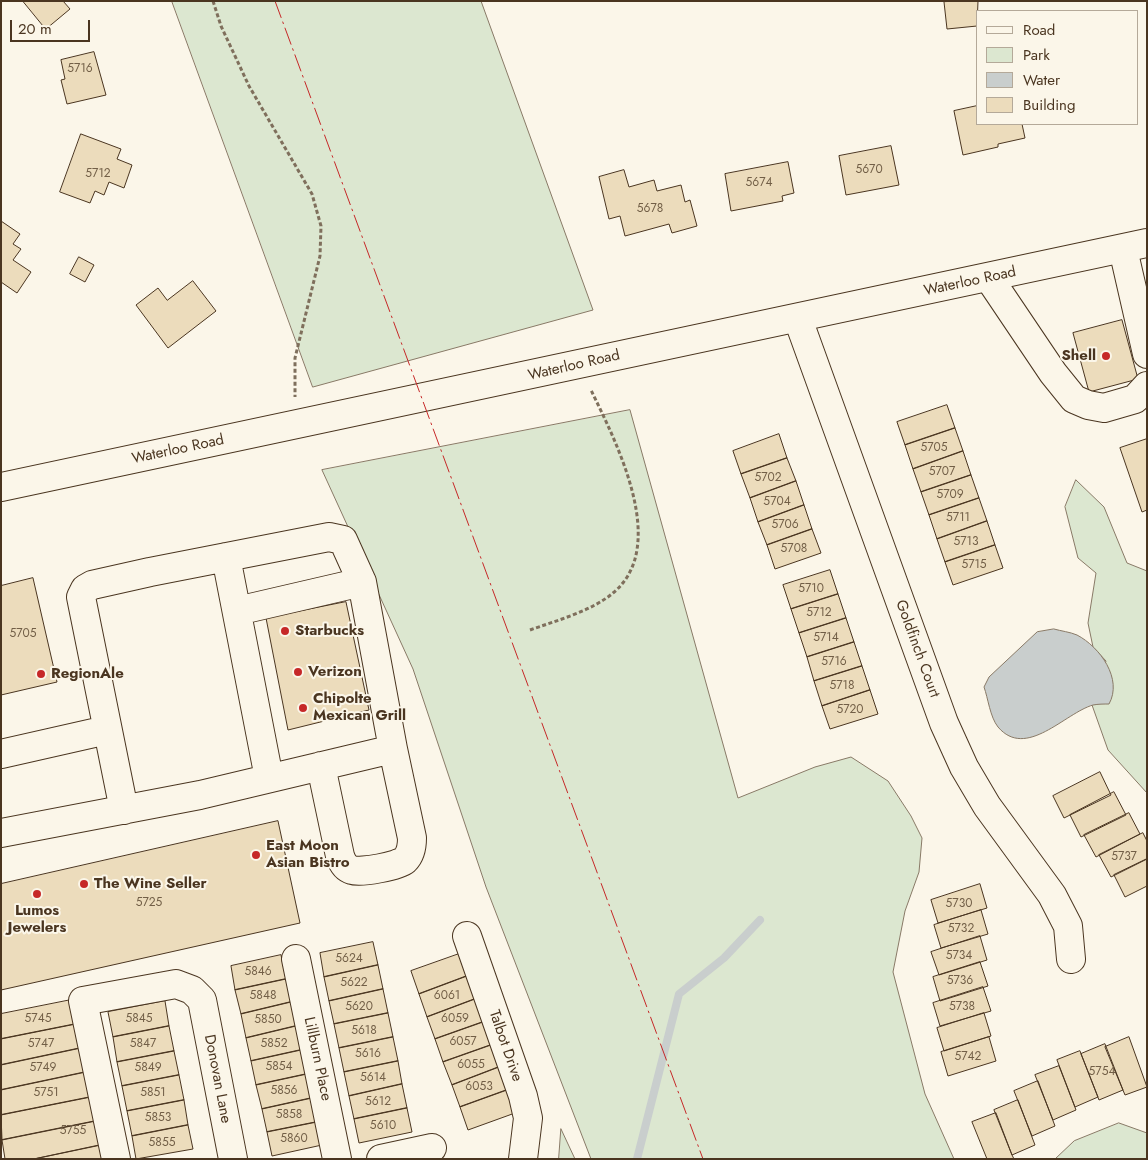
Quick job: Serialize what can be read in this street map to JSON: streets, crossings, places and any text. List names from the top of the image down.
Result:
{
  "streets": {
    "street": [
      "Waterloo Road",
      "Goldfinch Court",
      "Talbot Drive",
      "Lillburn Place",
      "Donovan Lane"
    ]
  },
  "crossings": [
    ["Waterloo Road", "Goldfinch Court"]
  ],
  "places": [
    "Shell",
    "Starbucks",
    "Verizon",
    "RegionAle",
    "Chipolte Mexican Grill",
    "East Moon Asian Bistro",
    "The Wine Seller",
    "Lumos Jewelers"
  ],
  "house_numbers": [
    "5716",
    "5670",
    "5712",
    "5674",
    "5678",
    "5705",
    "5707",
    "5702",
    "5709",
    "5704",
    "5711",
    "5706",
    "5713",
    "5708",
    "5715",
    "5710",
    "5712",
    "5705",
    "5714",
    "5716",
    "5718",
    "5720",
    "5737",
    "5725",
    "5730",
    "5732",
    "5734",
    "5624",
    "5846",
    "5736",
    "5622",
    "5848",
    "6061",
    "5620",
    "5738",
    "5745",
    "5845",
    "6059",
    "5850",
    "5618",
    "6057",
    "5747",
    "5847",
    "5852",
    "5616",
    "5742",
    "6055",
    "5854",
    "5749",
    "5849",
    "5754",
    "5614",
    "6053",
    "5856",
    "5751",
    "5851",
    "5612",
    "5858",
    "5853",
    "5610",
    "5755",
    "5860",
    "5855"
  ],
  "legend": [
    "Road",
    "Park",
    "Water",
    "Building"
  ],
  "scale_bar": "20 m"
}
